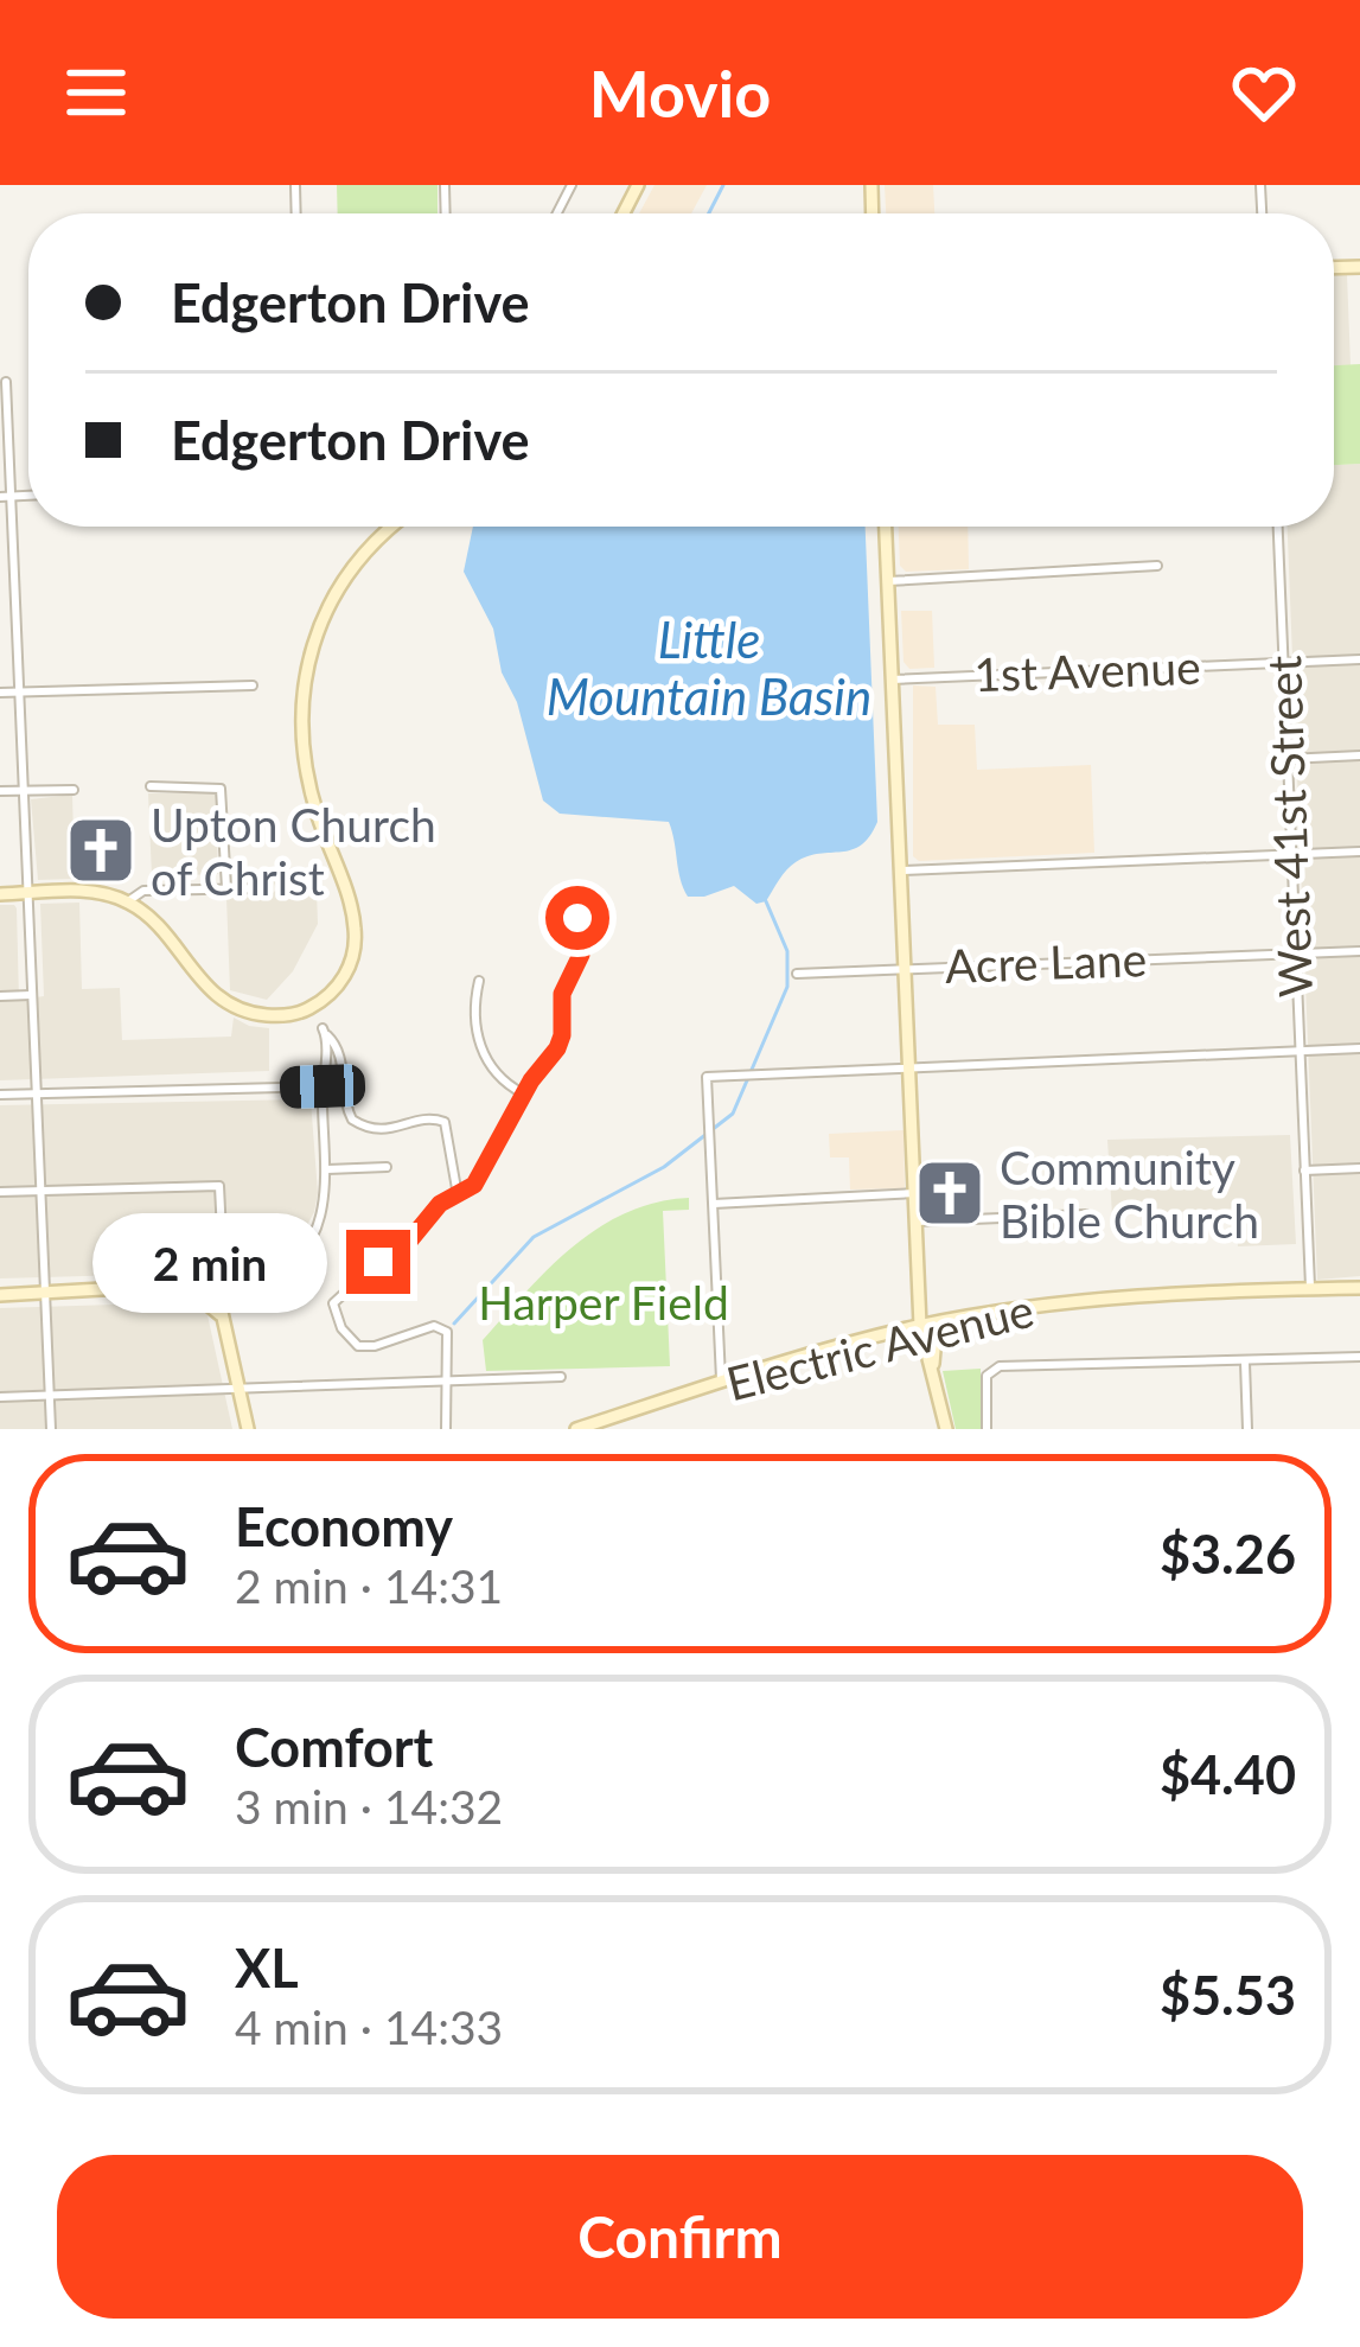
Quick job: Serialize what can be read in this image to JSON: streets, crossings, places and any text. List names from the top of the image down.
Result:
{
  "streets": {
    "main road": ["Electric Avenue"],
    "street": ["1st Avenue", "West 41st Street", "Acre Lane"]
  },
  "crossings": [
    ["1st Avenue", "West 41st Street"],
    ["West 41st Street", "Acre Lane"],
    ["West 41st Street", "Electric Avenue"]
  ],
  "water": ["Little Mountain Basin"],
  "parks": ["Harper Field"],
  "places": {
    "church": ["Upton Church of Christ", "Community Bible Church"]
  },
  "page": {
    "header": "Movio",
    "banner": ["Edgerton Drive", "Edgerton Drive"],
    "bubble": "2 min",
    "list": [
      {
        "name": "Economy",
        "note": "2 min · 14:31",
        "value": "$3.26"
      },
      {
        "name": "Comfort",
        "note": "3 min · 14:32",
        "value": "$4.40"
      },
      {
        "name": "XL",
        "note": "4 min · 14:33",
        "value": "$5.53"
      }
    ],
    "buttons": "Confirm"
  }
}
